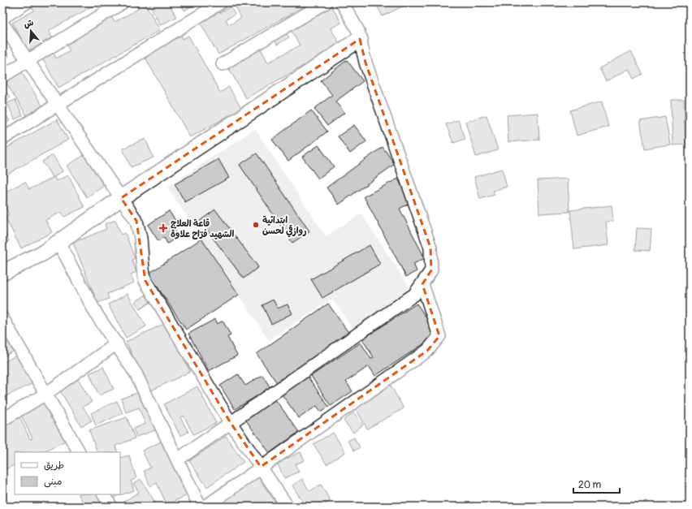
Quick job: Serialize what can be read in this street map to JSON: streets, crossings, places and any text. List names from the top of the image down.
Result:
{
  "places": {
    "other": ["ابتدائية روازقي لحسن"],
    "health": ["قاعة العلاج الشهيد فرّاح علاوة"]
  },
  "legend": ["طريق", "مبنى"],
  "scale_bar": "20 m",
  "north": "top"
}
